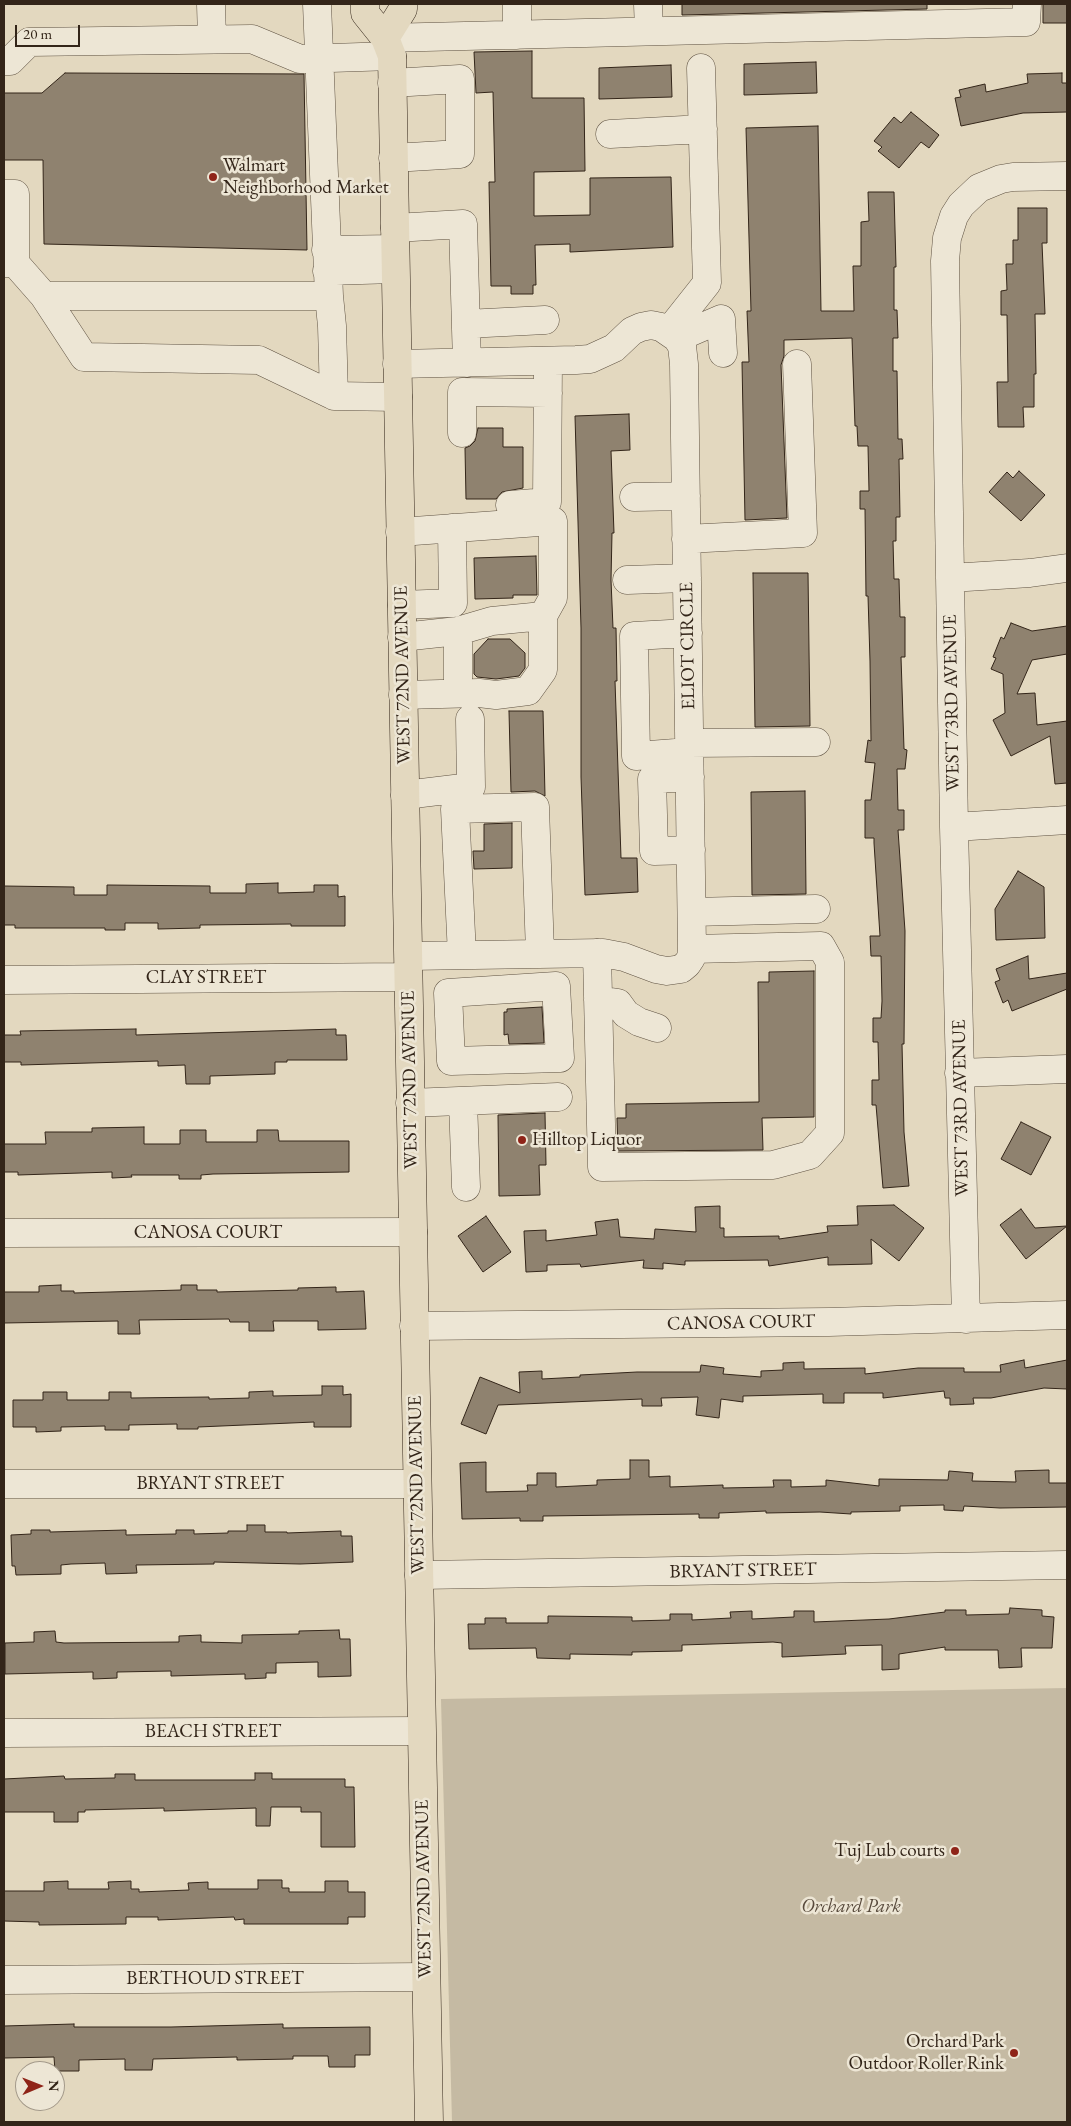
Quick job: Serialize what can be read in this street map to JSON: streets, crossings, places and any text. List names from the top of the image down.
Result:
{
  "streets": {
    "main road": ["WEST 72ND AVENUE"],
    "street": [
      "ELIOT CIRCLE",
      "WEST 73RD AVENUE",
      "CLAY STREET",
      "CANOSA COURT",
      "BRYANT STREET",
      "BEACH STREET",
      "BERTHOUD STREET"
    ]
  },
  "crossings": [
    ["WEST 72ND AVENUE", "CLAY STREET"],
    ["WEST 72ND AVENUE", "CANOSA COURT"],
    ["WEST 72ND AVENUE", "BRYANT STREET"],
    ["WEST 72ND AVENUE", "BEACH STREET"],
    ["WEST 72ND AVENUE", "BERTHOUD STREET"],
    ["WEST 73RD AVENUE", "CANOSA COURT"]
  ],
  "parks": ["Orchard Park"],
  "places": [
    "Walmart Neighborhood Market",
    "Hilltop Liquor",
    "Tuj Lub courts",
    "Orchard Park Outdoor Roller Rink"
  ],
  "scale_bar": "20 m",
  "north": "right"
}
